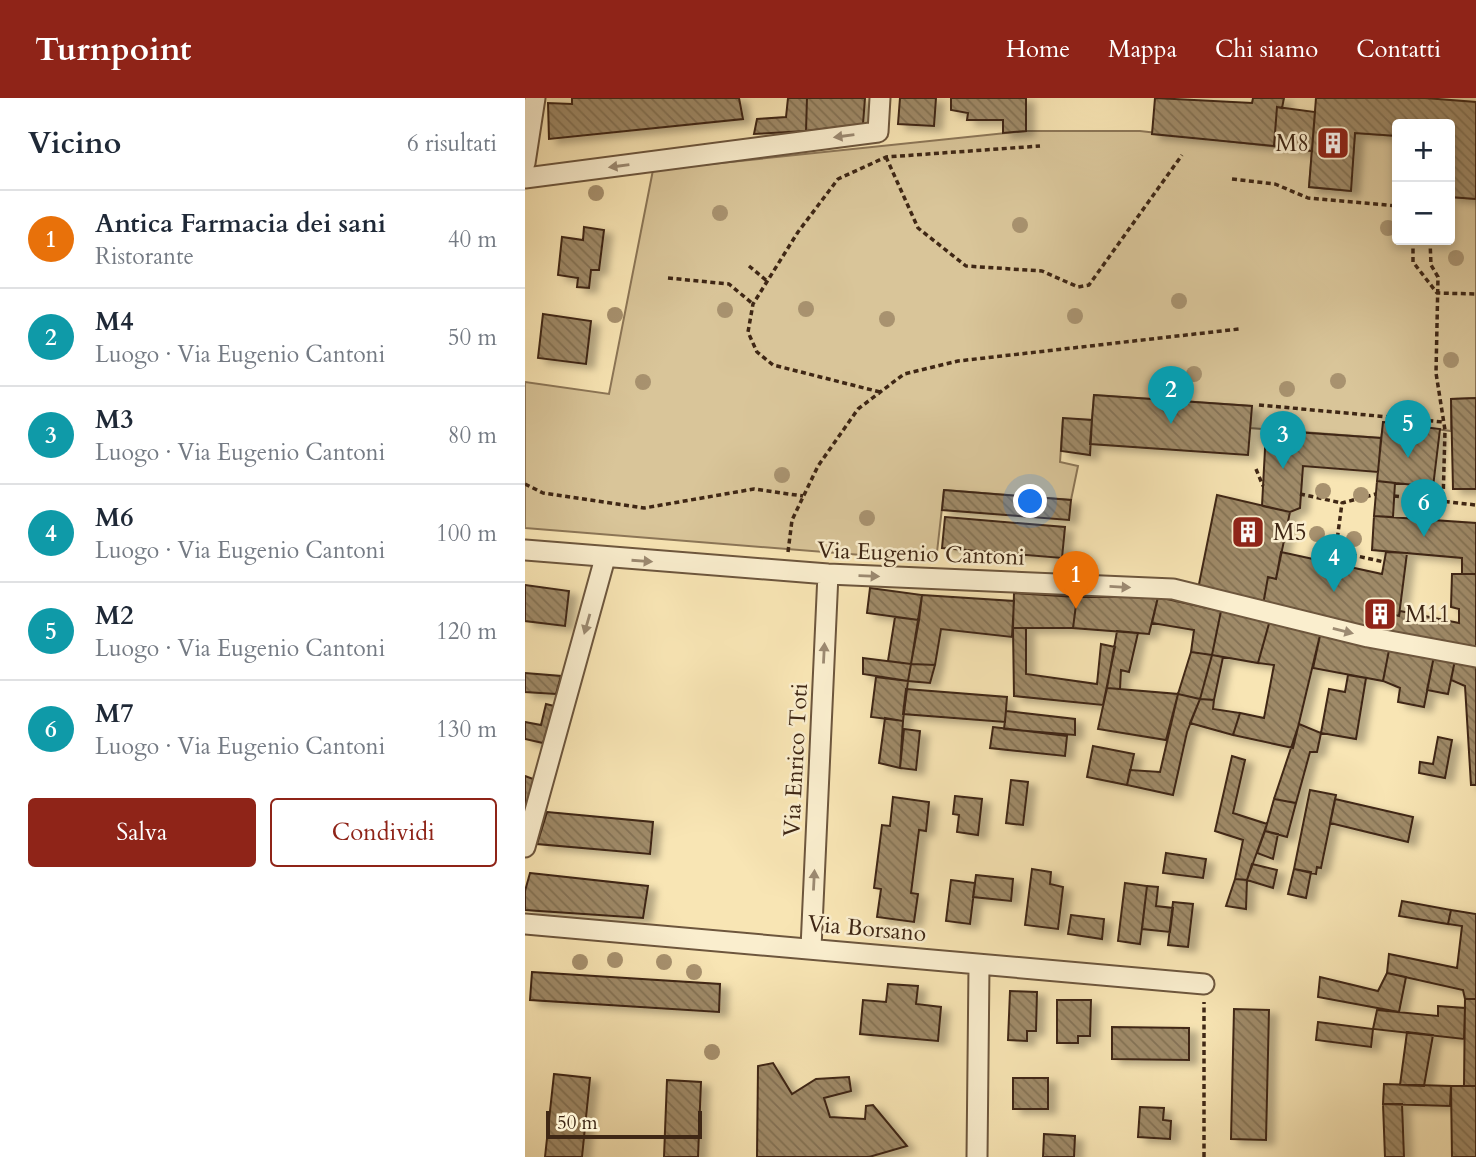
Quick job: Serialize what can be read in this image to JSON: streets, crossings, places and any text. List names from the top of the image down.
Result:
{
  "streets": {
    "street": ["Via Eugenio Cantoni", "Via Enrico Toti", "Via Borsano"]
  },
  "crossings": [
    ["Via Eugenio Cantoni", "Via Enrico Toti"],
    ["Via Enrico Toti", "Via Borsano"]
  ],
  "one_way": ["Via Eugenio Cantoni", "Via Enrico Toti"],
  "places": {
    "building": ["M8", "M5", "M11"]
  },
  "scale_bar": "50 m",
  "page": {
    "header": "Turnpoint",
    "nav": [
      "Home",
      "Mappa",
      "Chi siamo",
      "Contatti"
    ],
    "heading": ["Vicino", "6 risultati"],
    "map_buttons": ["+", "−"],
    "list": [
      {
        "mark": "1",
        "name": "Antica Farmacia dei sani",
        "note": "Ristorante",
        "value": "40 m"
      },
      {
        "mark": "2",
        "name": "M4",
        "note": "Luogo · Via Eugenio Cantoni",
        "value": "50 m"
      },
      {
        "mark": "3",
        "name": "M3",
        "note": "Luogo · Via Eugenio Cantoni",
        "value": "80 m"
      },
      {
        "mark": "4",
        "name": "M6",
        "note": "Luogo · Via Eugenio Cantoni",
        "value": "100 m"
      },
      {
        "mark": "5",
        "name": "M2",
        "note": "Luogo · Via Eugenio Cantoni",
        "value": "120 m"
      },
      {
        "mark": "6",
        "name": "M7",
        "note": "Luogo · Via Eugenio Cantoni",
        "value": "130 m"
      }
    ],
    "pins": [
      "2",
      "5",
      "3",
      "6",
      "4",
      "1"
    ],
    "buttons": ["Salva", "Condividi"],
    "scale": "50 m"
  }
}
